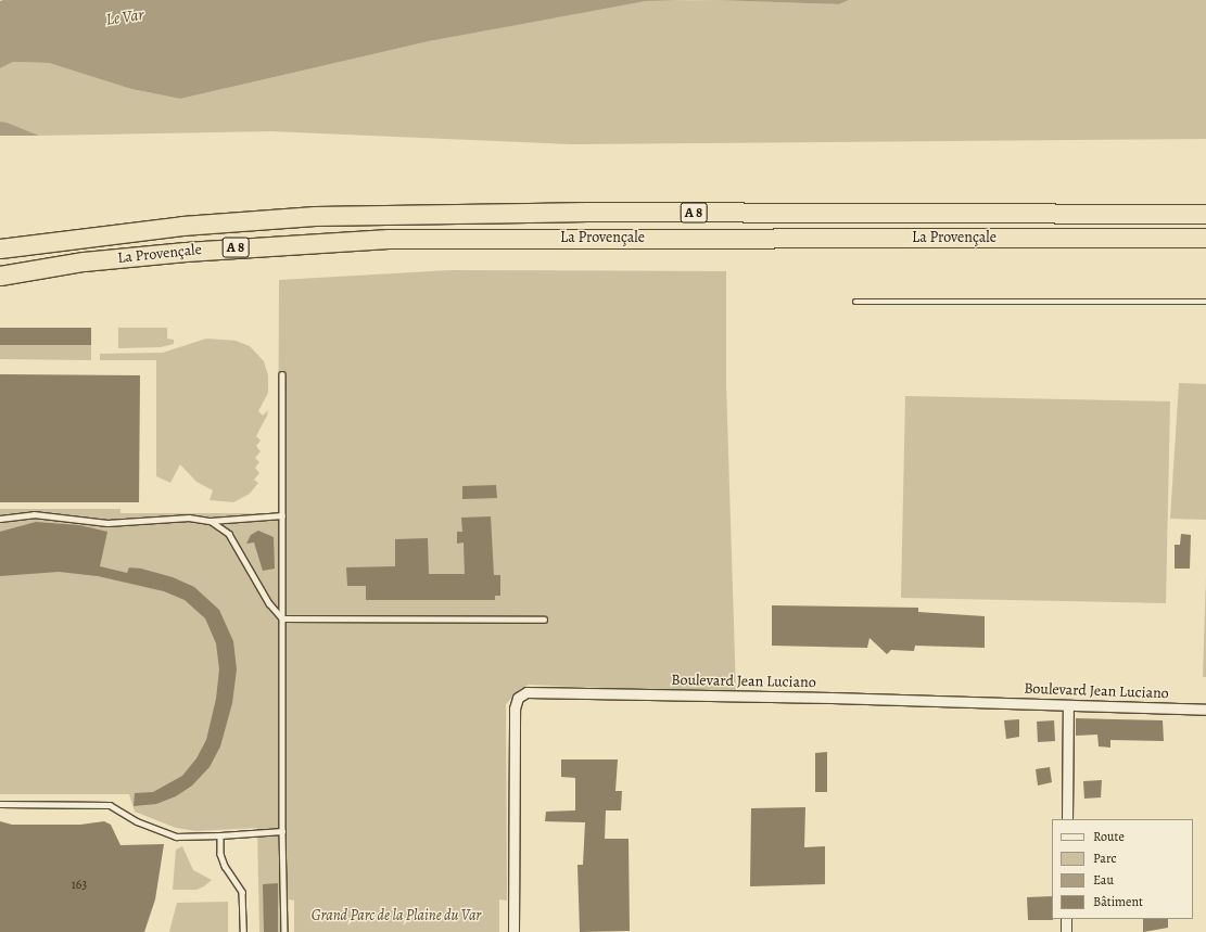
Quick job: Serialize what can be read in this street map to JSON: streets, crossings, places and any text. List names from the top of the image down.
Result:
{
  "streets": {
    "highway": ["A 8", "La Provençale"],
    "street": ["Boulevard Jean Luciano"]
  },
  "water": ["Le Var"],
  "parks": ["Grand Parc de la Plaine du Var"],
  "house_numbers": ["163"],
  "legend": [
    "Route",
    "Parc",
    "Eau",
    "Bâtiment"
  ]
}
